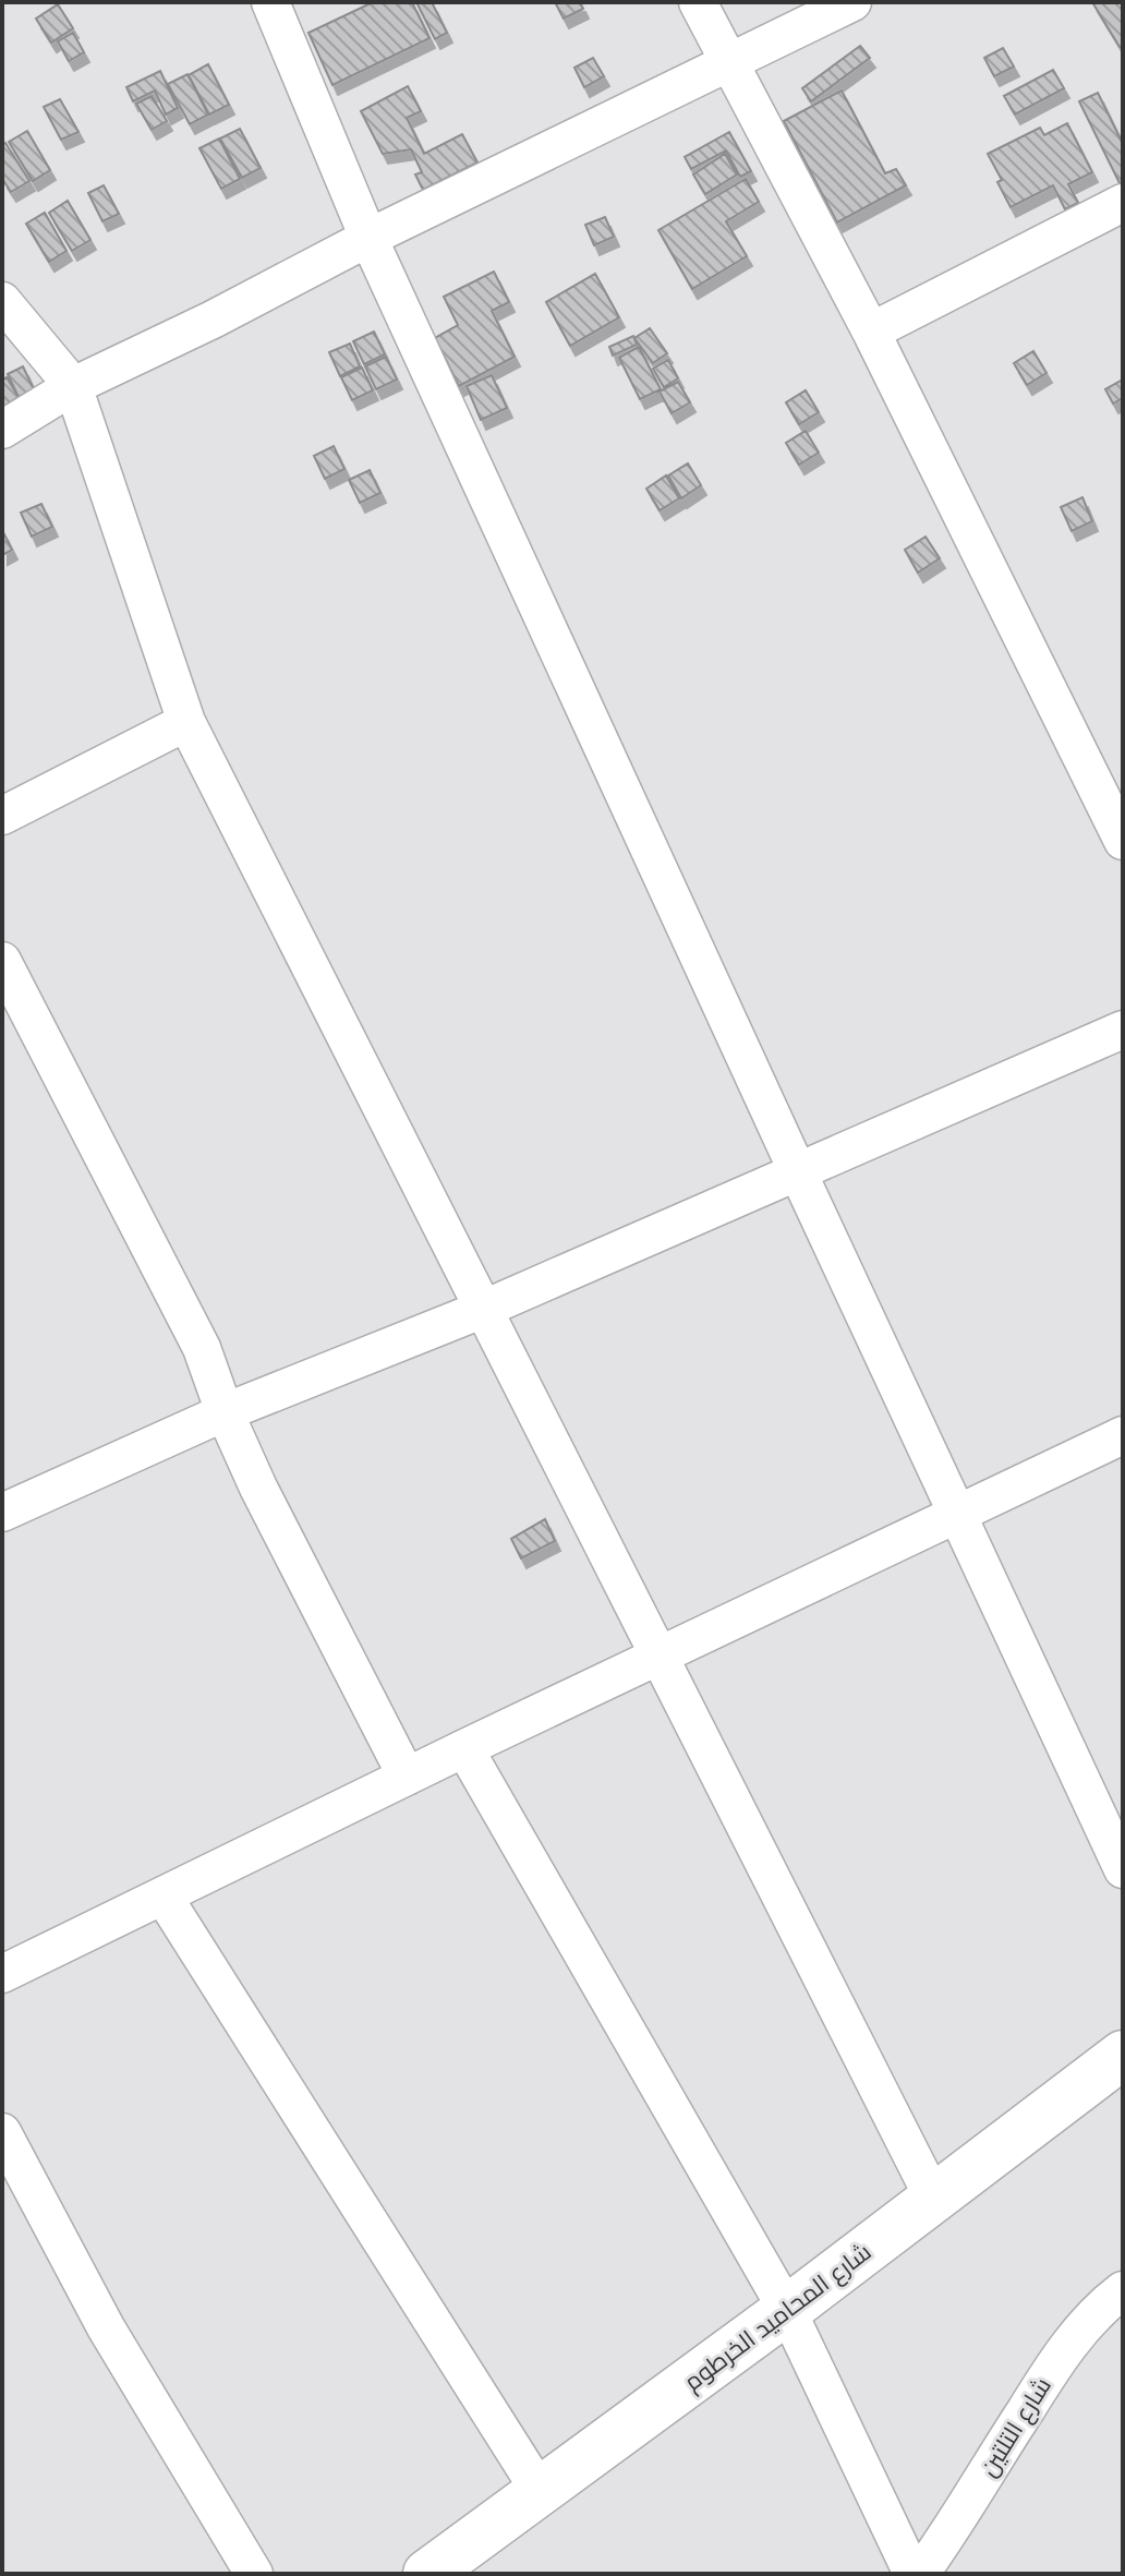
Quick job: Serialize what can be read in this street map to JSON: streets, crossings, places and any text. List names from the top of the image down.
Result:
{
  "streets": {
    "street": ["شارع المحاميد الخرطوم", "شارع التلتين"]
  }
}
